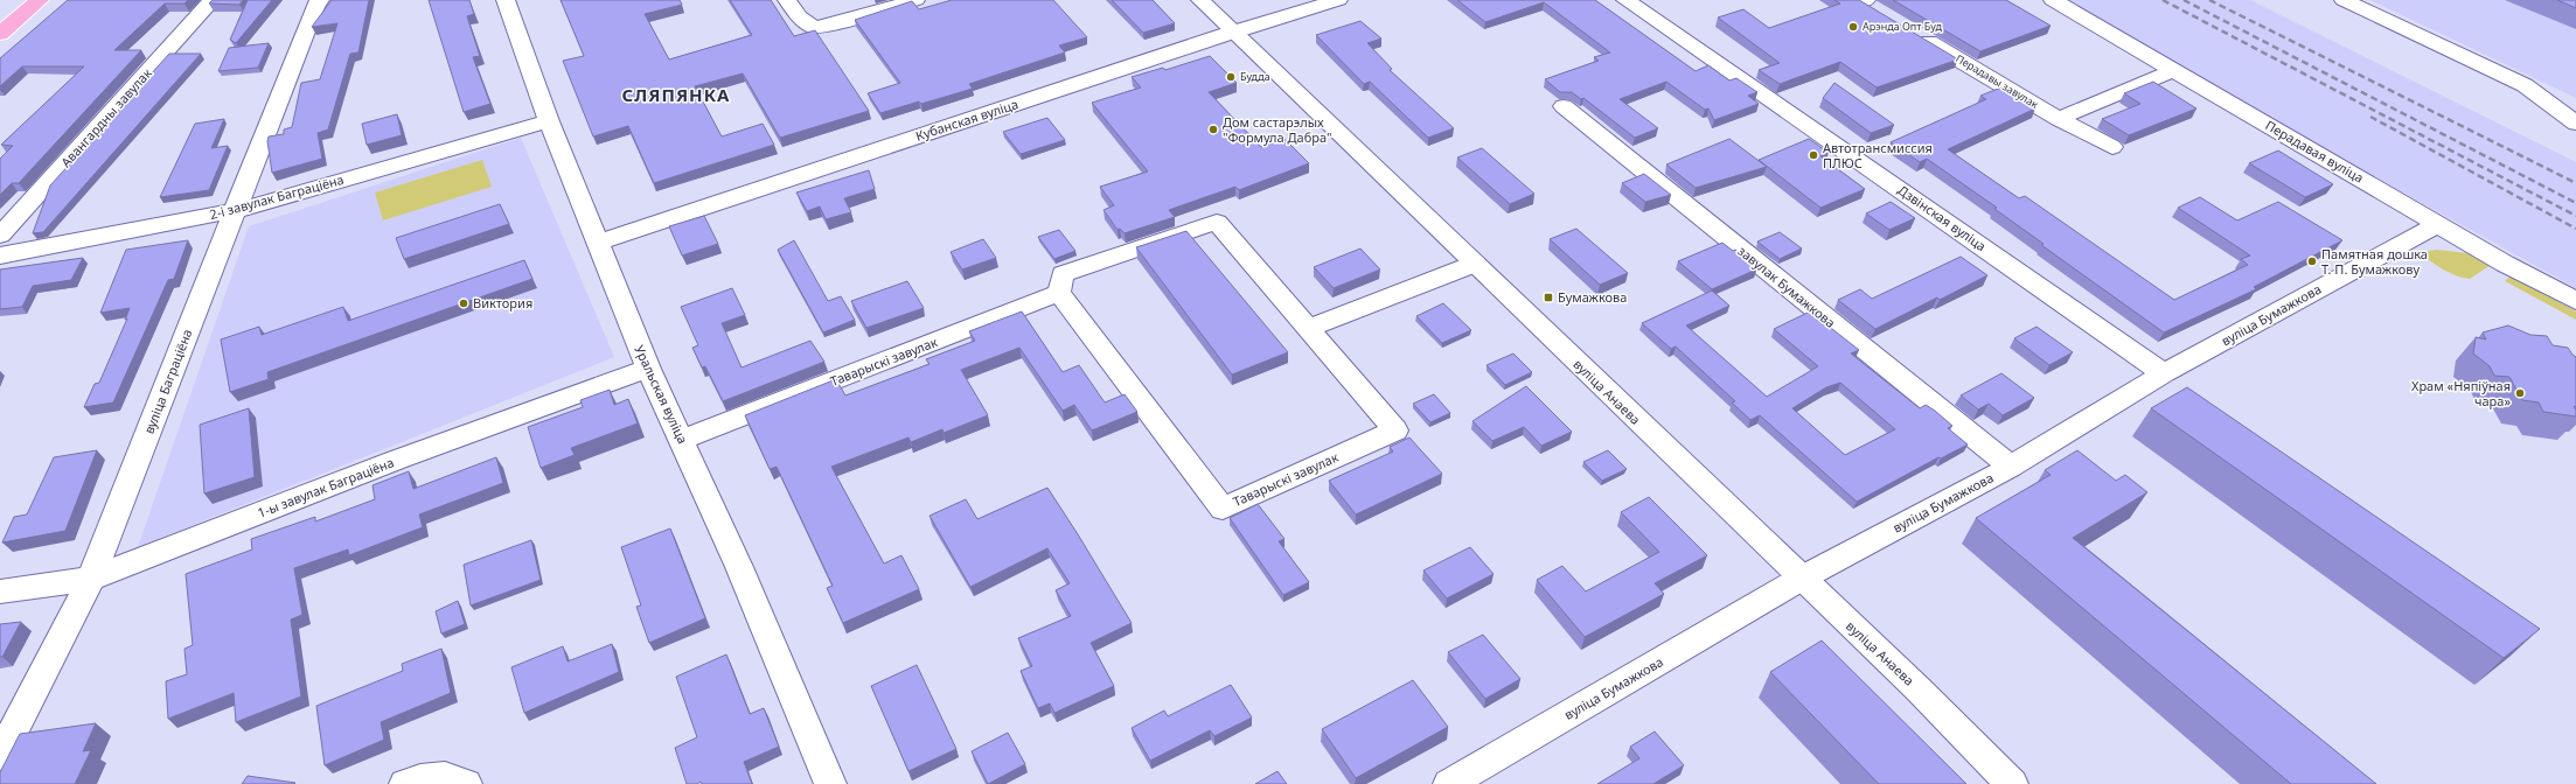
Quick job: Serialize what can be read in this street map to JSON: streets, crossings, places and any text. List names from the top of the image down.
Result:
{
  "streets": {
    "street": [
      "Перадавы завулак",
      "Авангардны завулак",
      "Кубанская вуліца",
      "Перадавая вуліца",
      "2-і завулак Баграціёна",
      "Дзвінская вуліца",
      "завулак Бумажкова",
      "вуліца Бумажкова",
      "Таварыскі завулак",
      "вуліца Баграціёна",
      "вуліца Анаева",
      "Уральская вуліца",
      "1-ы завулак Баграціёна"
    ]
  },
  "crossings": [
    ["Кубанская вуліца", "вуліца Анаева"],
    ["Кубанская вуліца", "Уральская вуліца"],
    ["Перадавая вуліца", "вуліца Бумажкова"],
    ["2-і завулак Баграціёна", "вуліца Баграціёна"],
    ["2-і завулак Баграціёна", "Уральская вуліца"],
    ["Дзвінская вуліца", "вуліца Бумажкова"],
    ["завулак Бумажкова", "вуліца Бумажкова"],
    ["вуліца Бумажкова", "вуліца Анаева"],
    ["Таварыскі завулак", "Уральская вуліца"],
    ["вуліца Баграціёна", "1-ы завулак Баграціёна"],
    ["Уральская вуліца", "1-ы завулак Баграціёна"]
  ],
  "districts": ["СЛЯПЯНКА"],
  "places": {
    "other": [
      "Арэнда Опт Буд",
      "Будда",
      "Дом састарэлых \"Формула Дабра\"",
      "Автотрансмиссия ПЛЮС",
      "Памятная дошка Т. П. Бумажкову",
      "Виктория",
      "Храм «Няпіўная чара»"
    ],
    "transit": ["Бумажкова"]
  }
}
